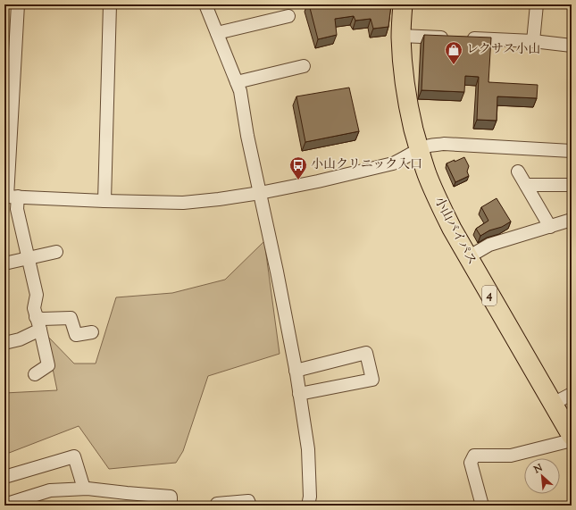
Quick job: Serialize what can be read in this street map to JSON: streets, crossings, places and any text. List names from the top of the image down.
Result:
{
  "streets": {
    "highway": ["小山バイパス", "4"]
  },
  "places": {
    "shop": ["レクサス小山"],
    "bus stop": ["小山クリニック入口"]
  },
  "north": "top left"
}
